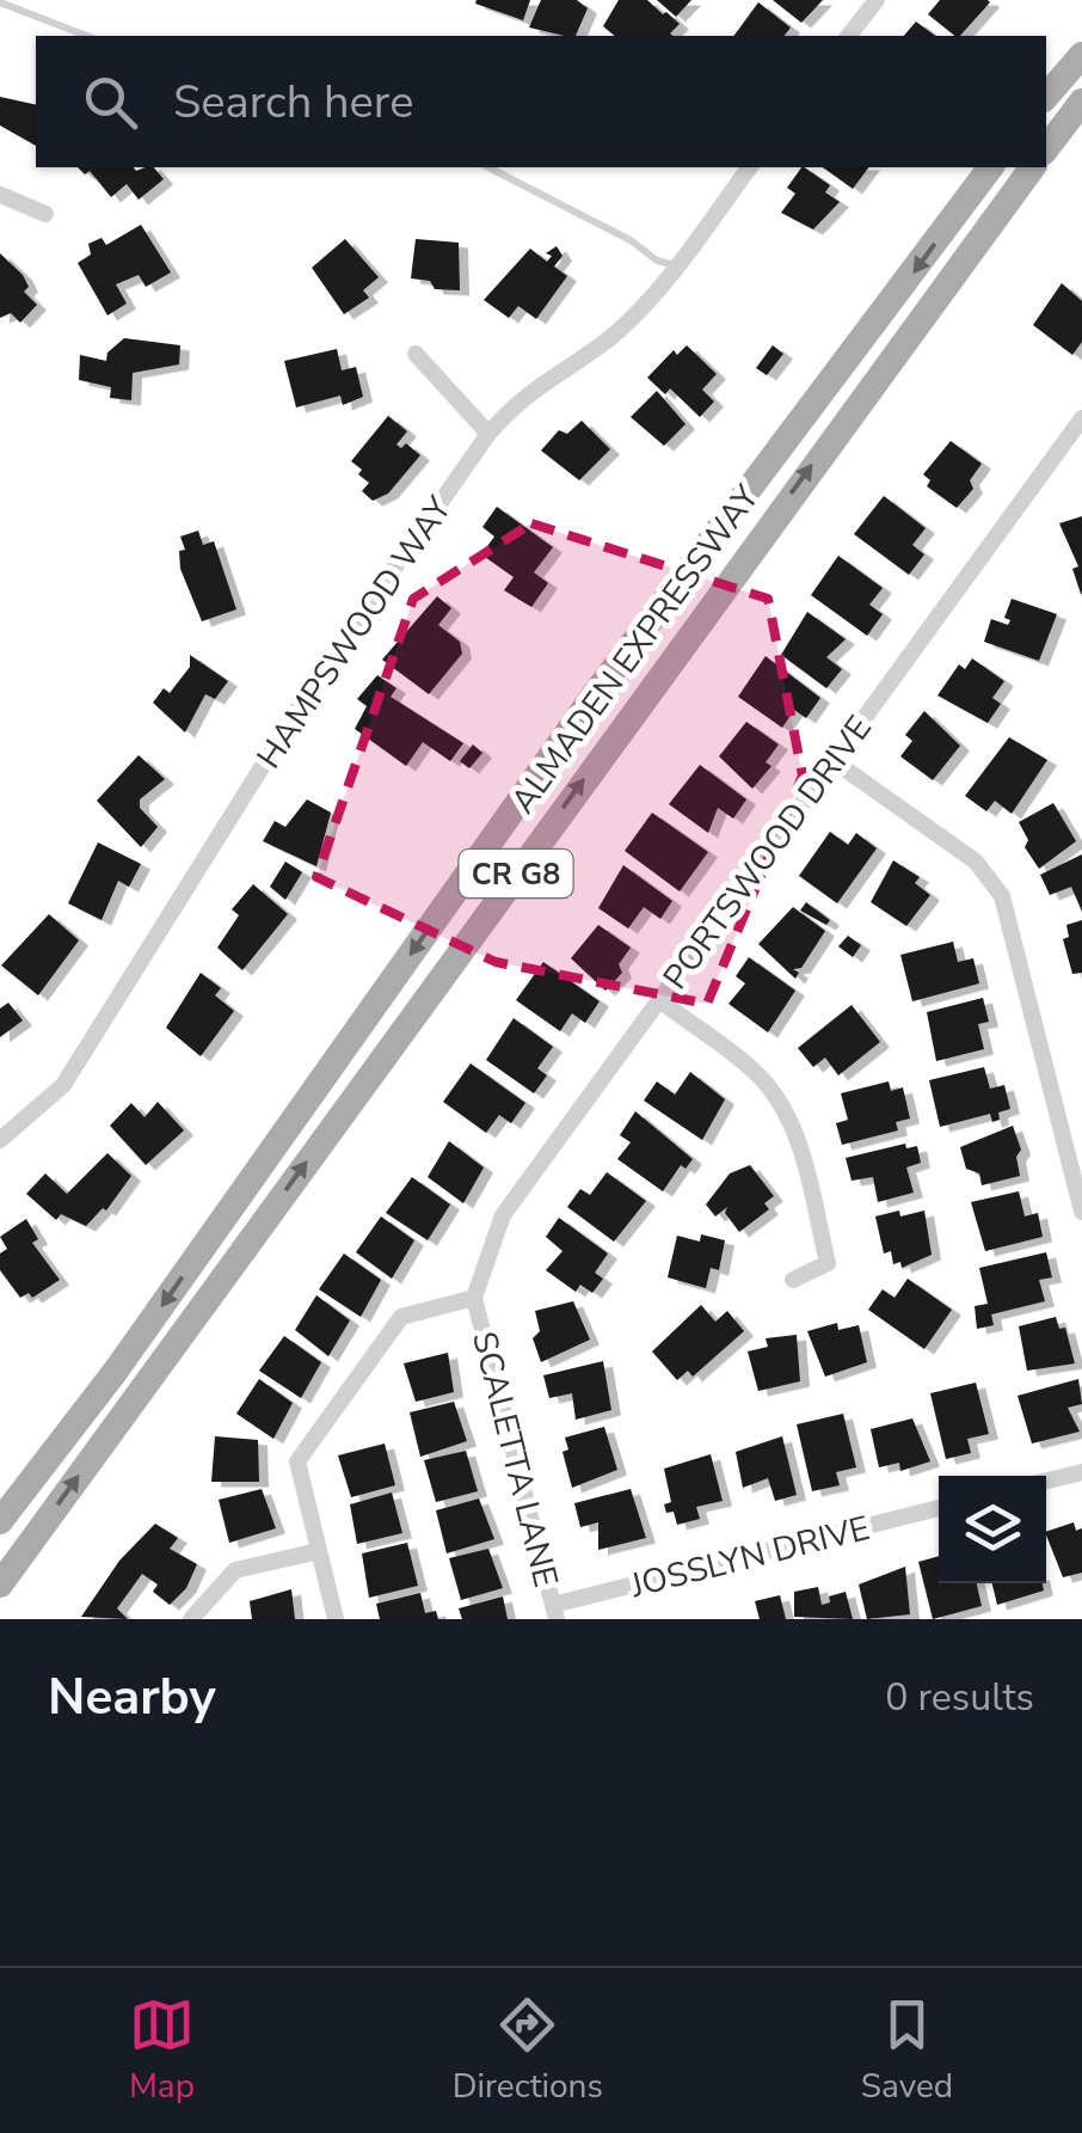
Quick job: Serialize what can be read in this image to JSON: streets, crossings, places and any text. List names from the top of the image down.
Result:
{
  "streets": {
    "main road": ["ALMADEN EXPRESSWAY", "CR G8"],
    "street": [
      "HAMPSWOOD WAY",
      "PORTSWOOD DRIVE",
      "SCALETTA LANE",
      "JOSSLYN DRIVE"
    ]
  },
  "crossings": [
    ["PORTSWOOD DRIVE", "SCALETTA LANE"],
    ["SCALETTA LANE", "JOSSLYN DRIVE"]
  ],
  "page": {
    "search": "Search here",
    "heading": ["Nearby", "0 results"],
    "nav": ["Map", "Directions", "Saved"]
  }
}
